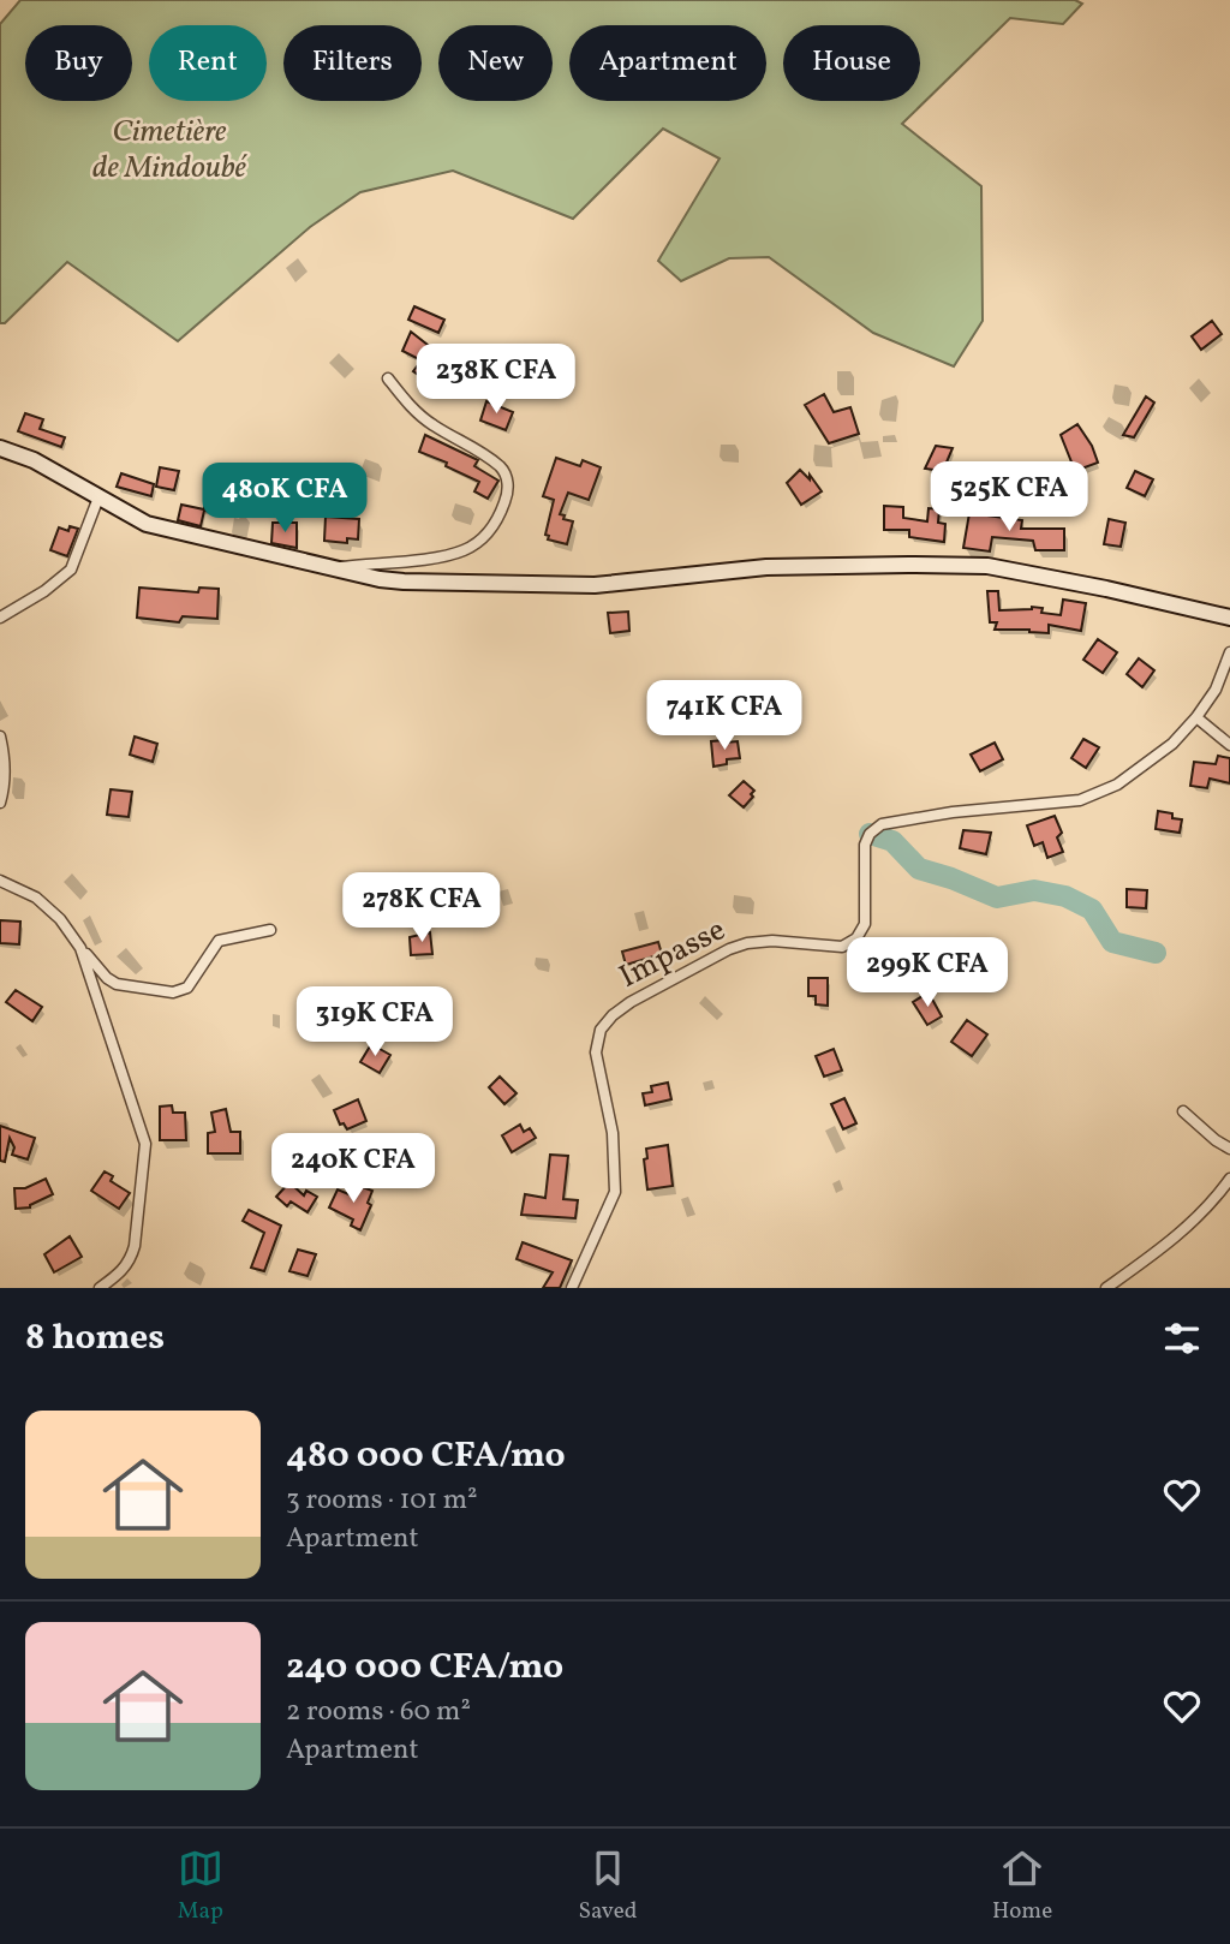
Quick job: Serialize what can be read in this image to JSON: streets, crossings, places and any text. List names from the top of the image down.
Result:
{
  "streets": {
    "street": ["Impasse"]
  },
  "parks": ["Cimetière de Mindoubé"],
  "page": {
    "chip": [
      "Buy",
      "Rent",
      "Filters",
      "New",
      "Apartment",
      "House"
    ],
    "price": [
      "238K CFA",
      "525K CFA",
      "480K CFA",
      "741K CFA",
      "278K CFA",
      "299K CFA",
      "319K CFA",
      "240K CFA"
    ],
    "heading": "8 homes",
    "list": [
      {
        "name": "480 000 CFA/mo",
        "note": "3 rooms · 101 m² · Apartment"
      },
      {
        "name": "240 000 CFA/mo",
        "note": "2 rooms · 60 m² · Apartment"
      }
    ],
    "tabs": ["Map", "Saved", "Home"]
  }
}
